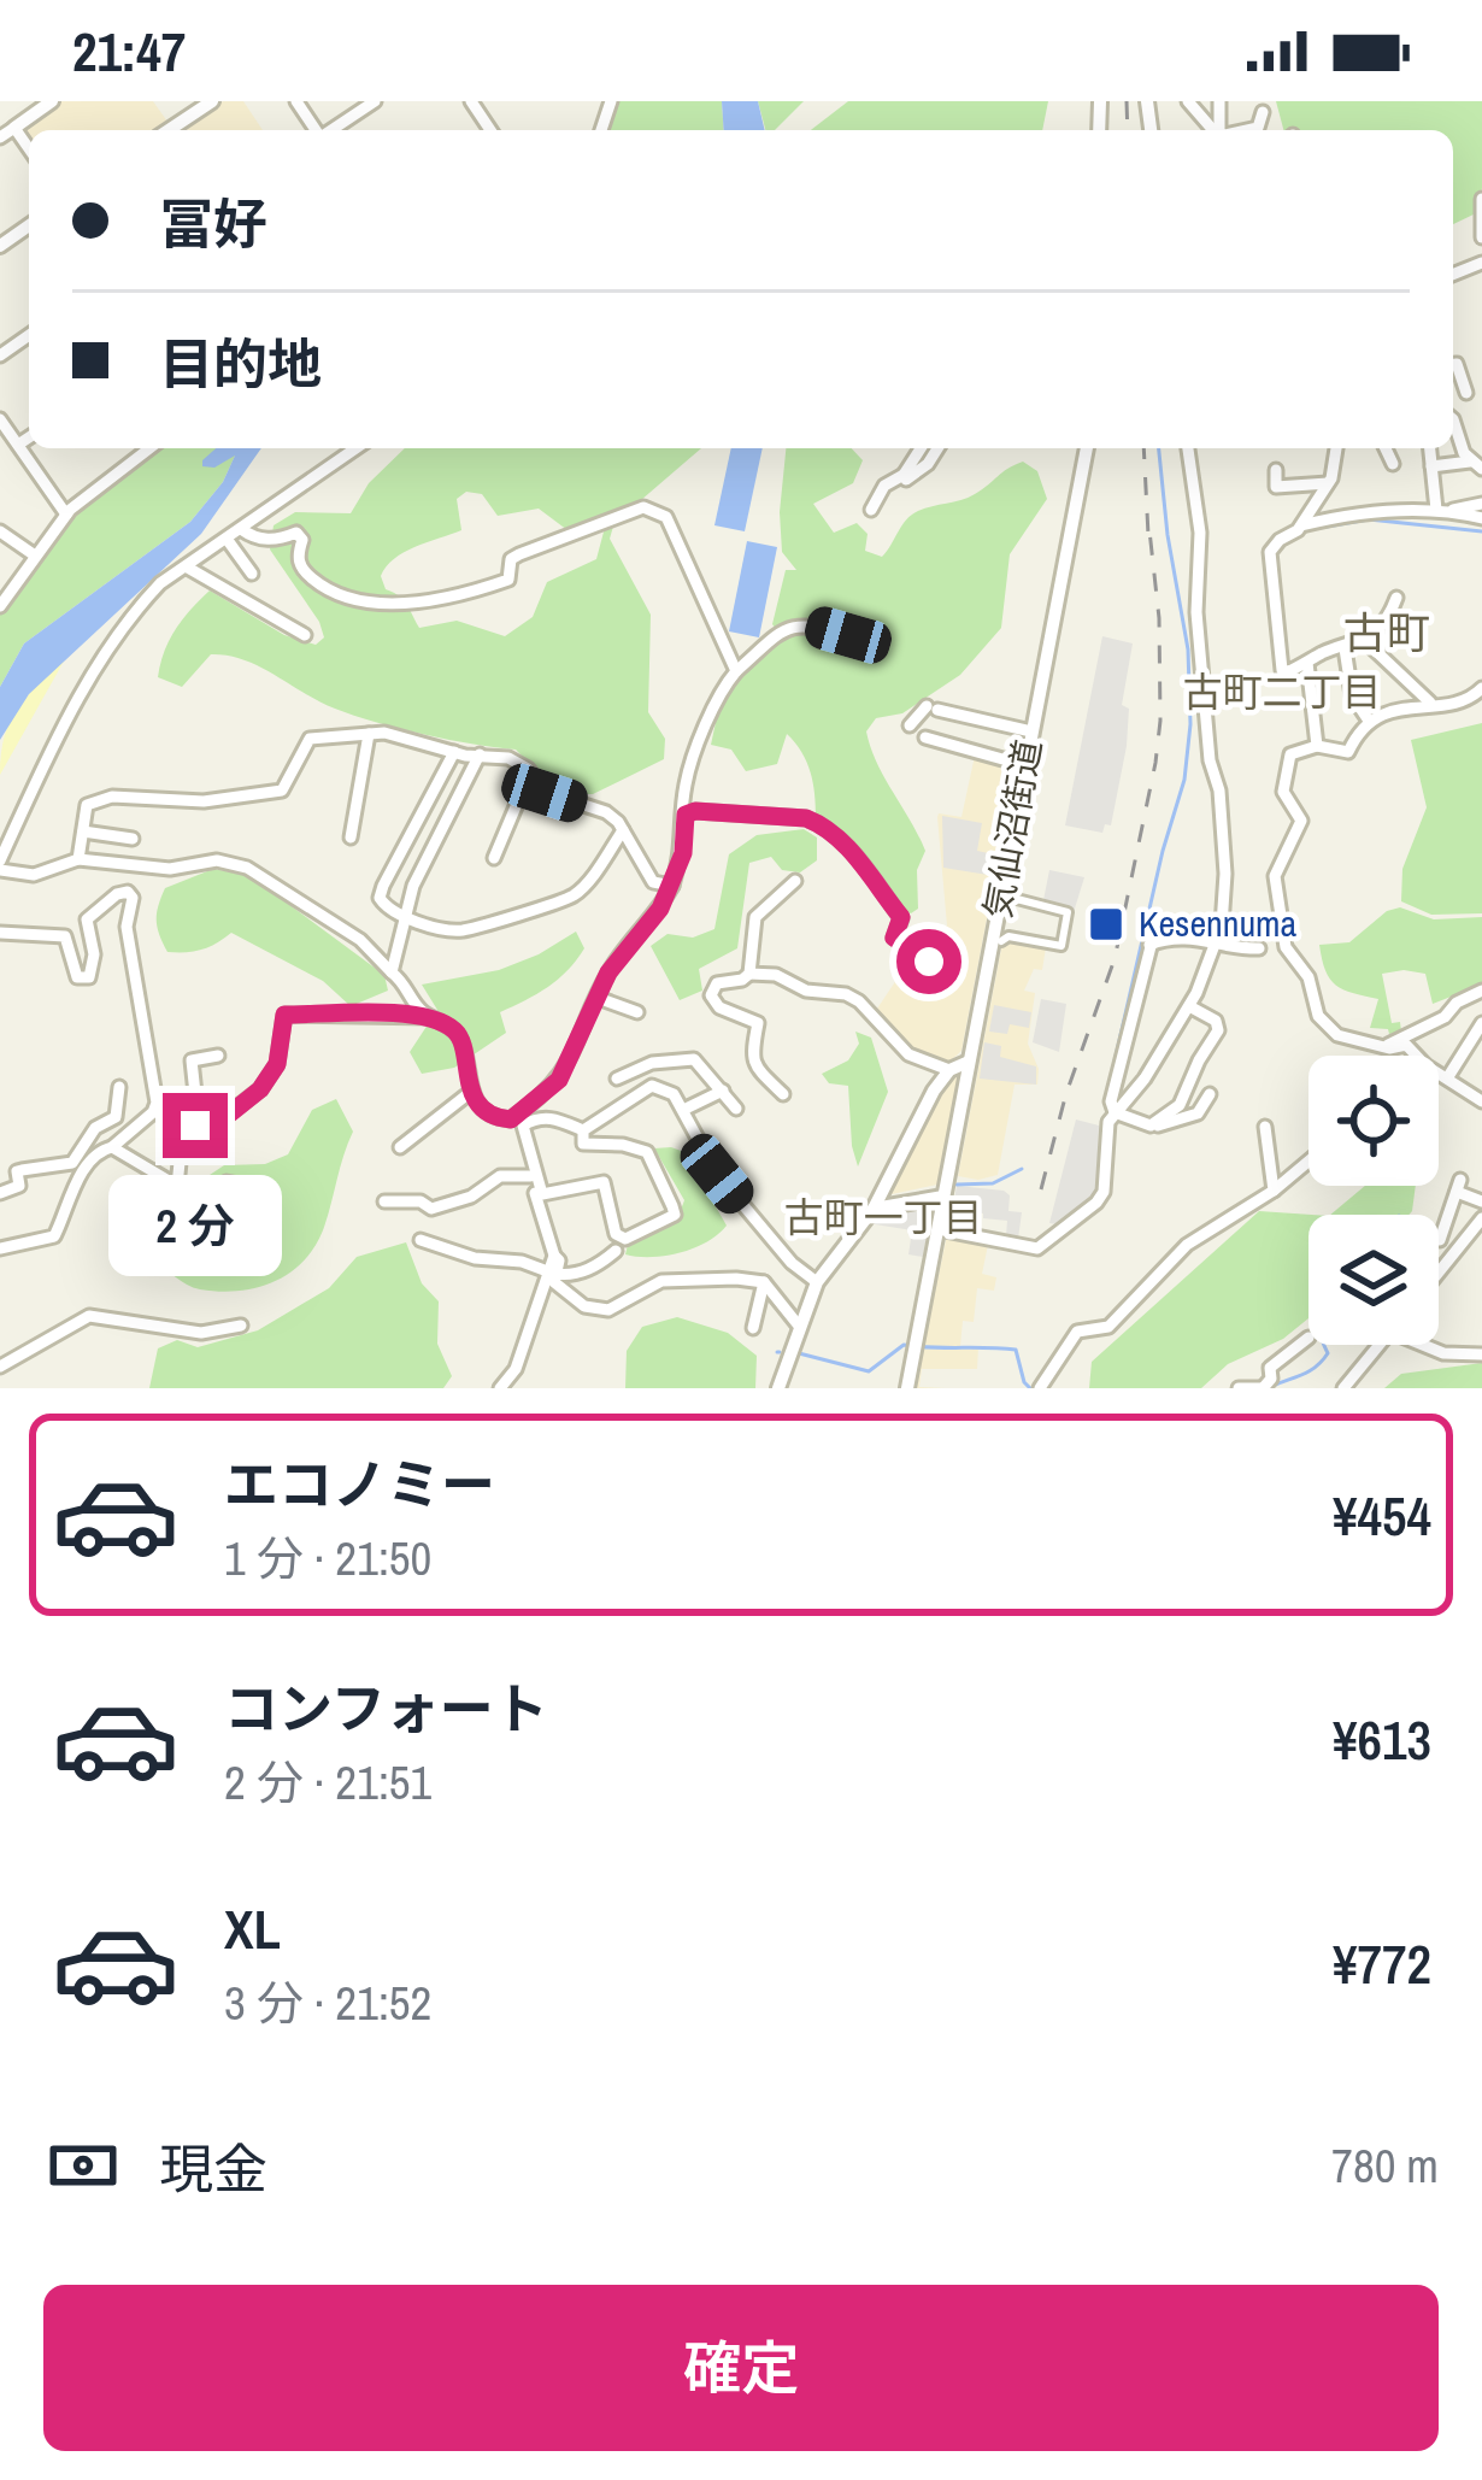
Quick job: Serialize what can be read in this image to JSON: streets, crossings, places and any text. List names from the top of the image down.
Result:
{
  "streets": {
    "street": ["気仙沼街道"]
  },
  "districts": ["古町", "古町二丁目", "古町一丁目"],
  "places": {
    "transit": ["Kesennuma"]
  },
  "page": {
    "status": "21:47",
    "banner": ["冨好", "目的地"],
    "bubble": "2 分",
    "list": [
      {
        "name": "エコノミー",
        "note": "1 分 · 21:50",
        "value": "¥454"
      },
      {
        "name": "コンフォート",
        "note": "2 分 · 21:51",
        "value": "¥613"
      },
      {
        "name": "XL",
        "note": "3 分 · 21:52",
        "value": "¥772"
      }
    ],
    "pay": ["現金", "780 m"],
    "buttons": "確定"
  }
}
